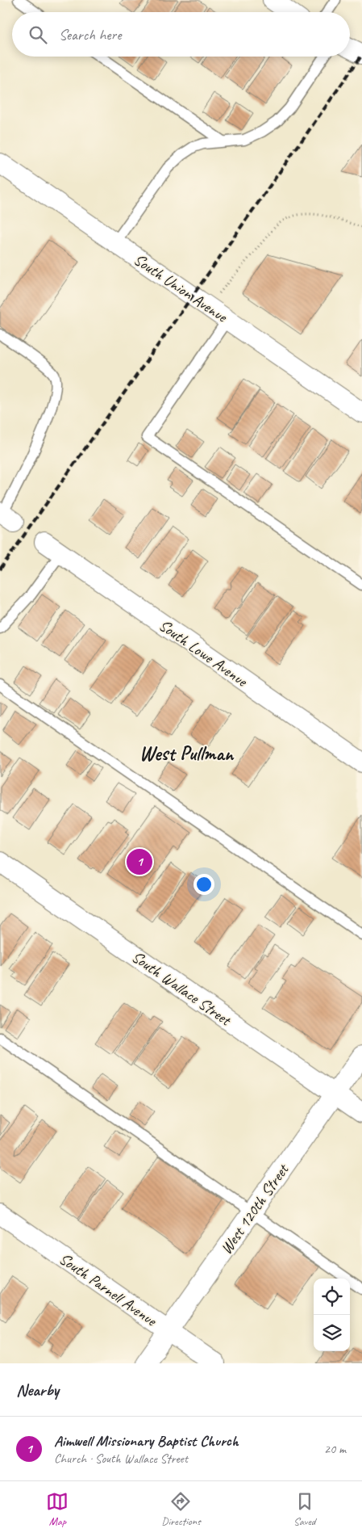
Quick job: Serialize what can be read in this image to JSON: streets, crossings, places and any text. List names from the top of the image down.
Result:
{
  "streets": {
    "street": [
      "South Union Avenue",
      "South Lowe Avenue",
      "South Wallace Street",
      "West 120th Street",
      "South Parnell Avenue"
    ]
  },
  "crossings": [
    ["South Wallace Street", "West 120th Street"],
    ["West 120th Street", "South Parnell Avenue"]
  ],
  "districts": ["West Pullman"],
  "page": {
    "search": "Search here",
    "pins": "1",
    "heading": "Nearby",
    "list": [
      {
        "mark": "1",
        "name": "Aimwell Missionary Baptist Church",
        "note": "Church · South Wallace Street",
        "value": "20 m"
      }
    ],
    "nav": ["Map", "Directions", "Saved"]
  }
}
